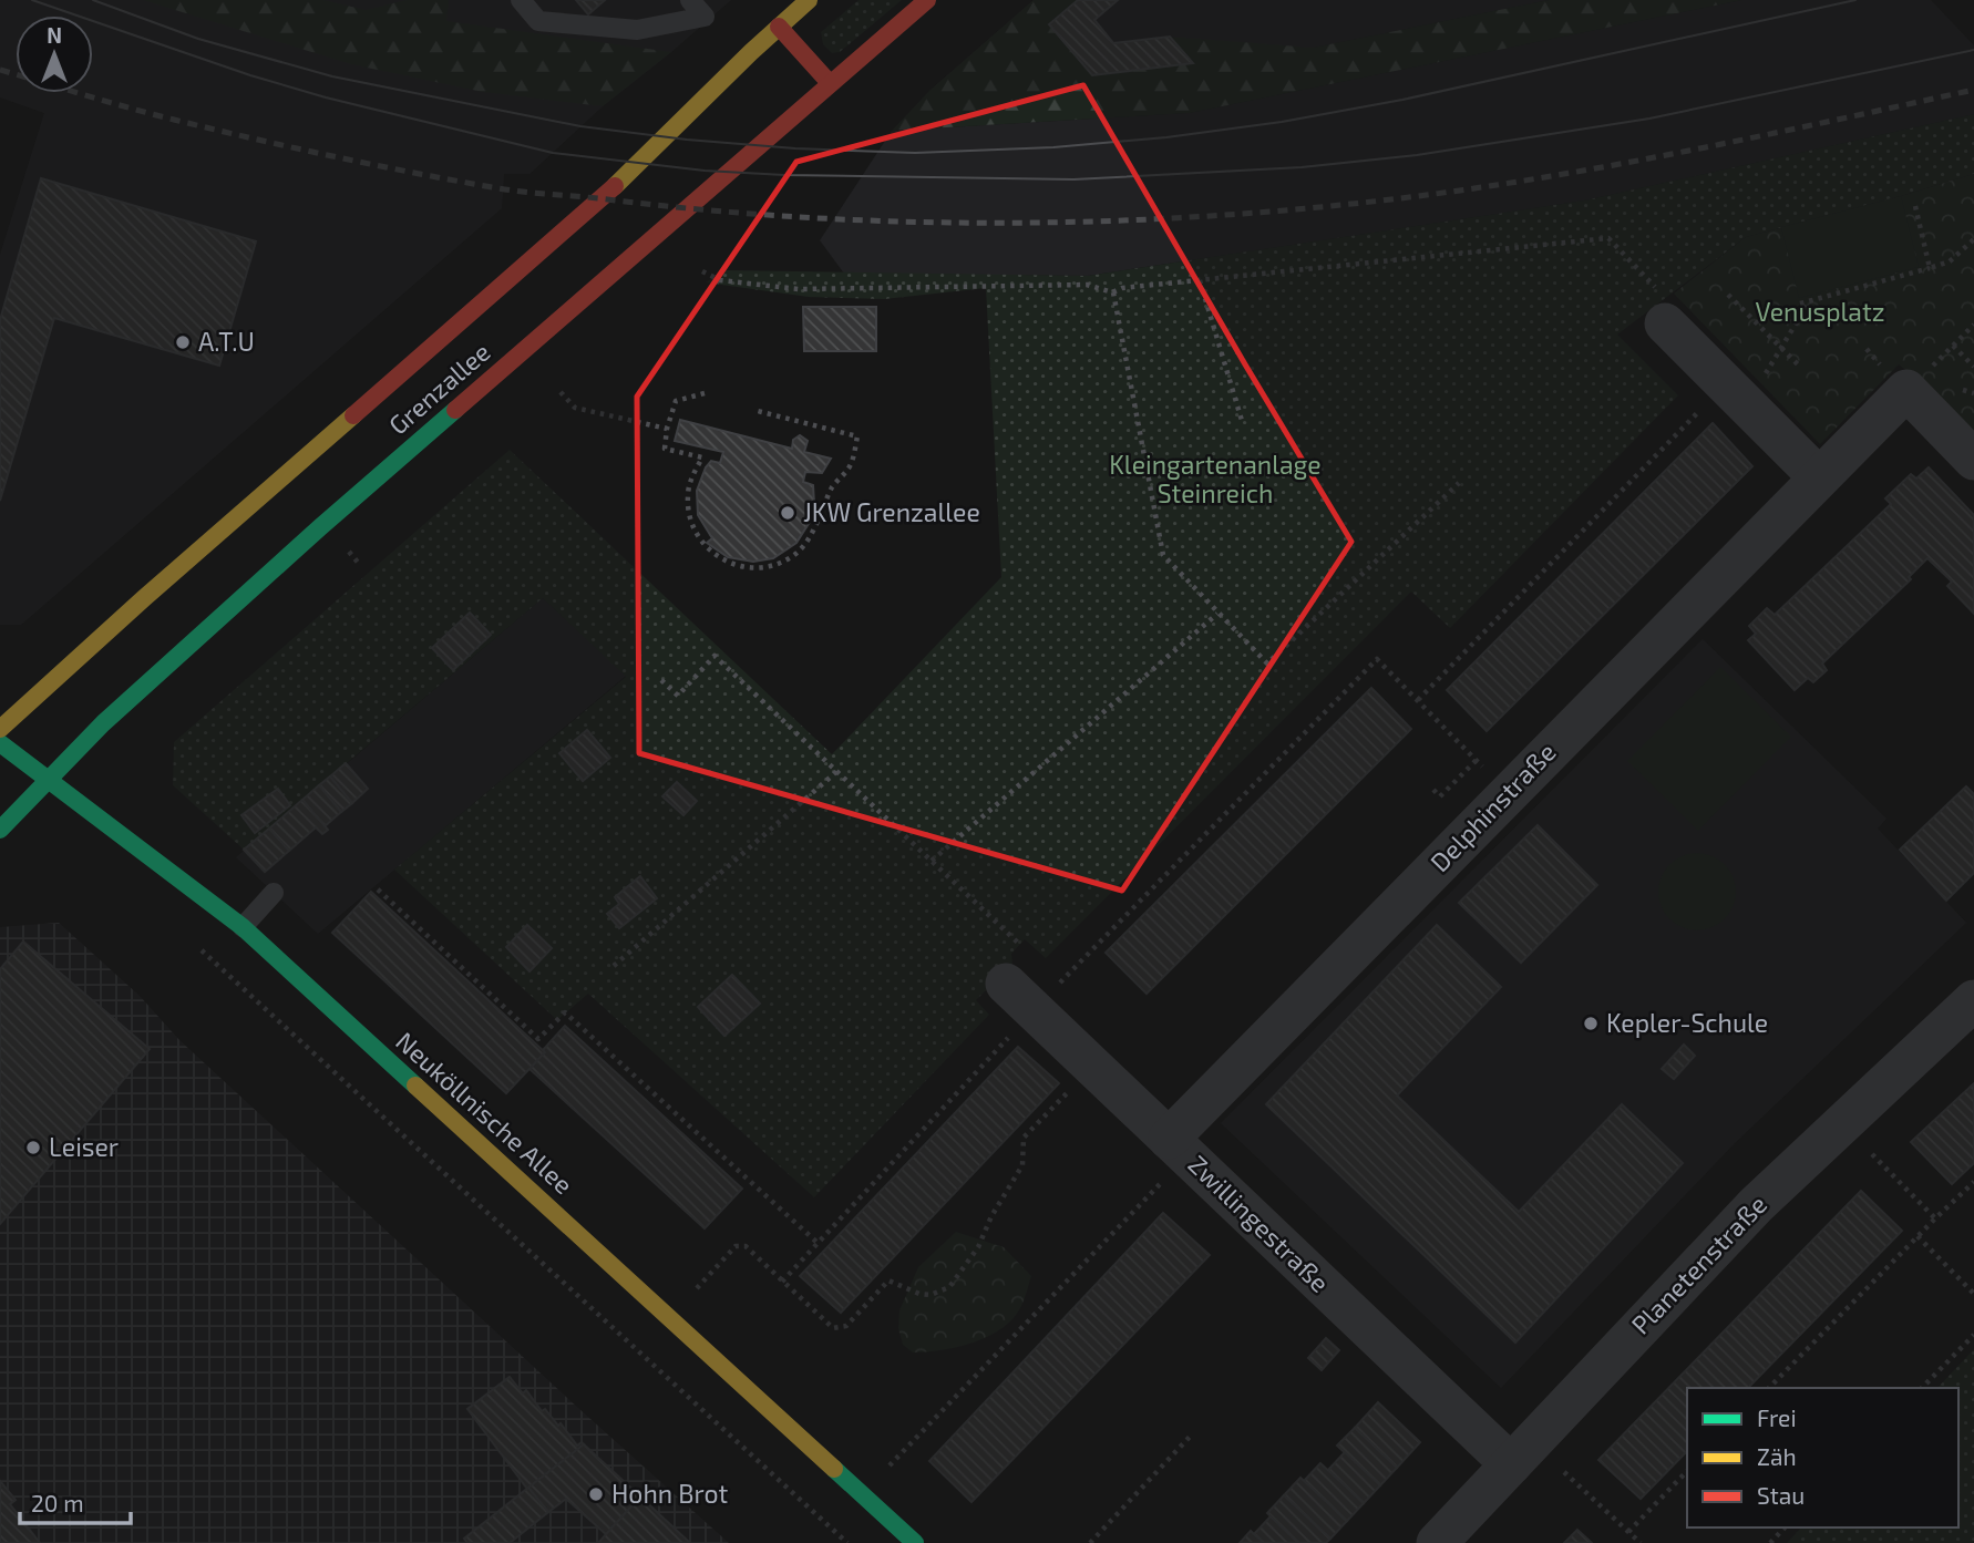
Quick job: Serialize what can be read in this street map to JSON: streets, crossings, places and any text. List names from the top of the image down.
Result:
{
  "streets": {
    "main road": ["Grenzallee", "Neuköllnische Allee"],
    "street": ["Delphinstraße", "Zwillingestraße", "Planetenstraße"]
  },
  "crossings": [
    ["Grenzallee", "Neuköllnische Allee"],
    ["Delphinstraße", "Zwillingestraße"],
    ["Zwillingestraße", "Planetenstraße"]
  ],
  "parks": ["Venusplatz", "Kleingartenanlage Steinreich"],
  "places": [
    "A.T.U",
    "JKW Grenzallee",
    "Kepler-Schule",
    "Leiser",
    "Hohn Brot"
  ],
  "legend": ["Frei", "Zäh", "Stau"],
  "scale_bar": "20 m",
  "north": "top"
}
